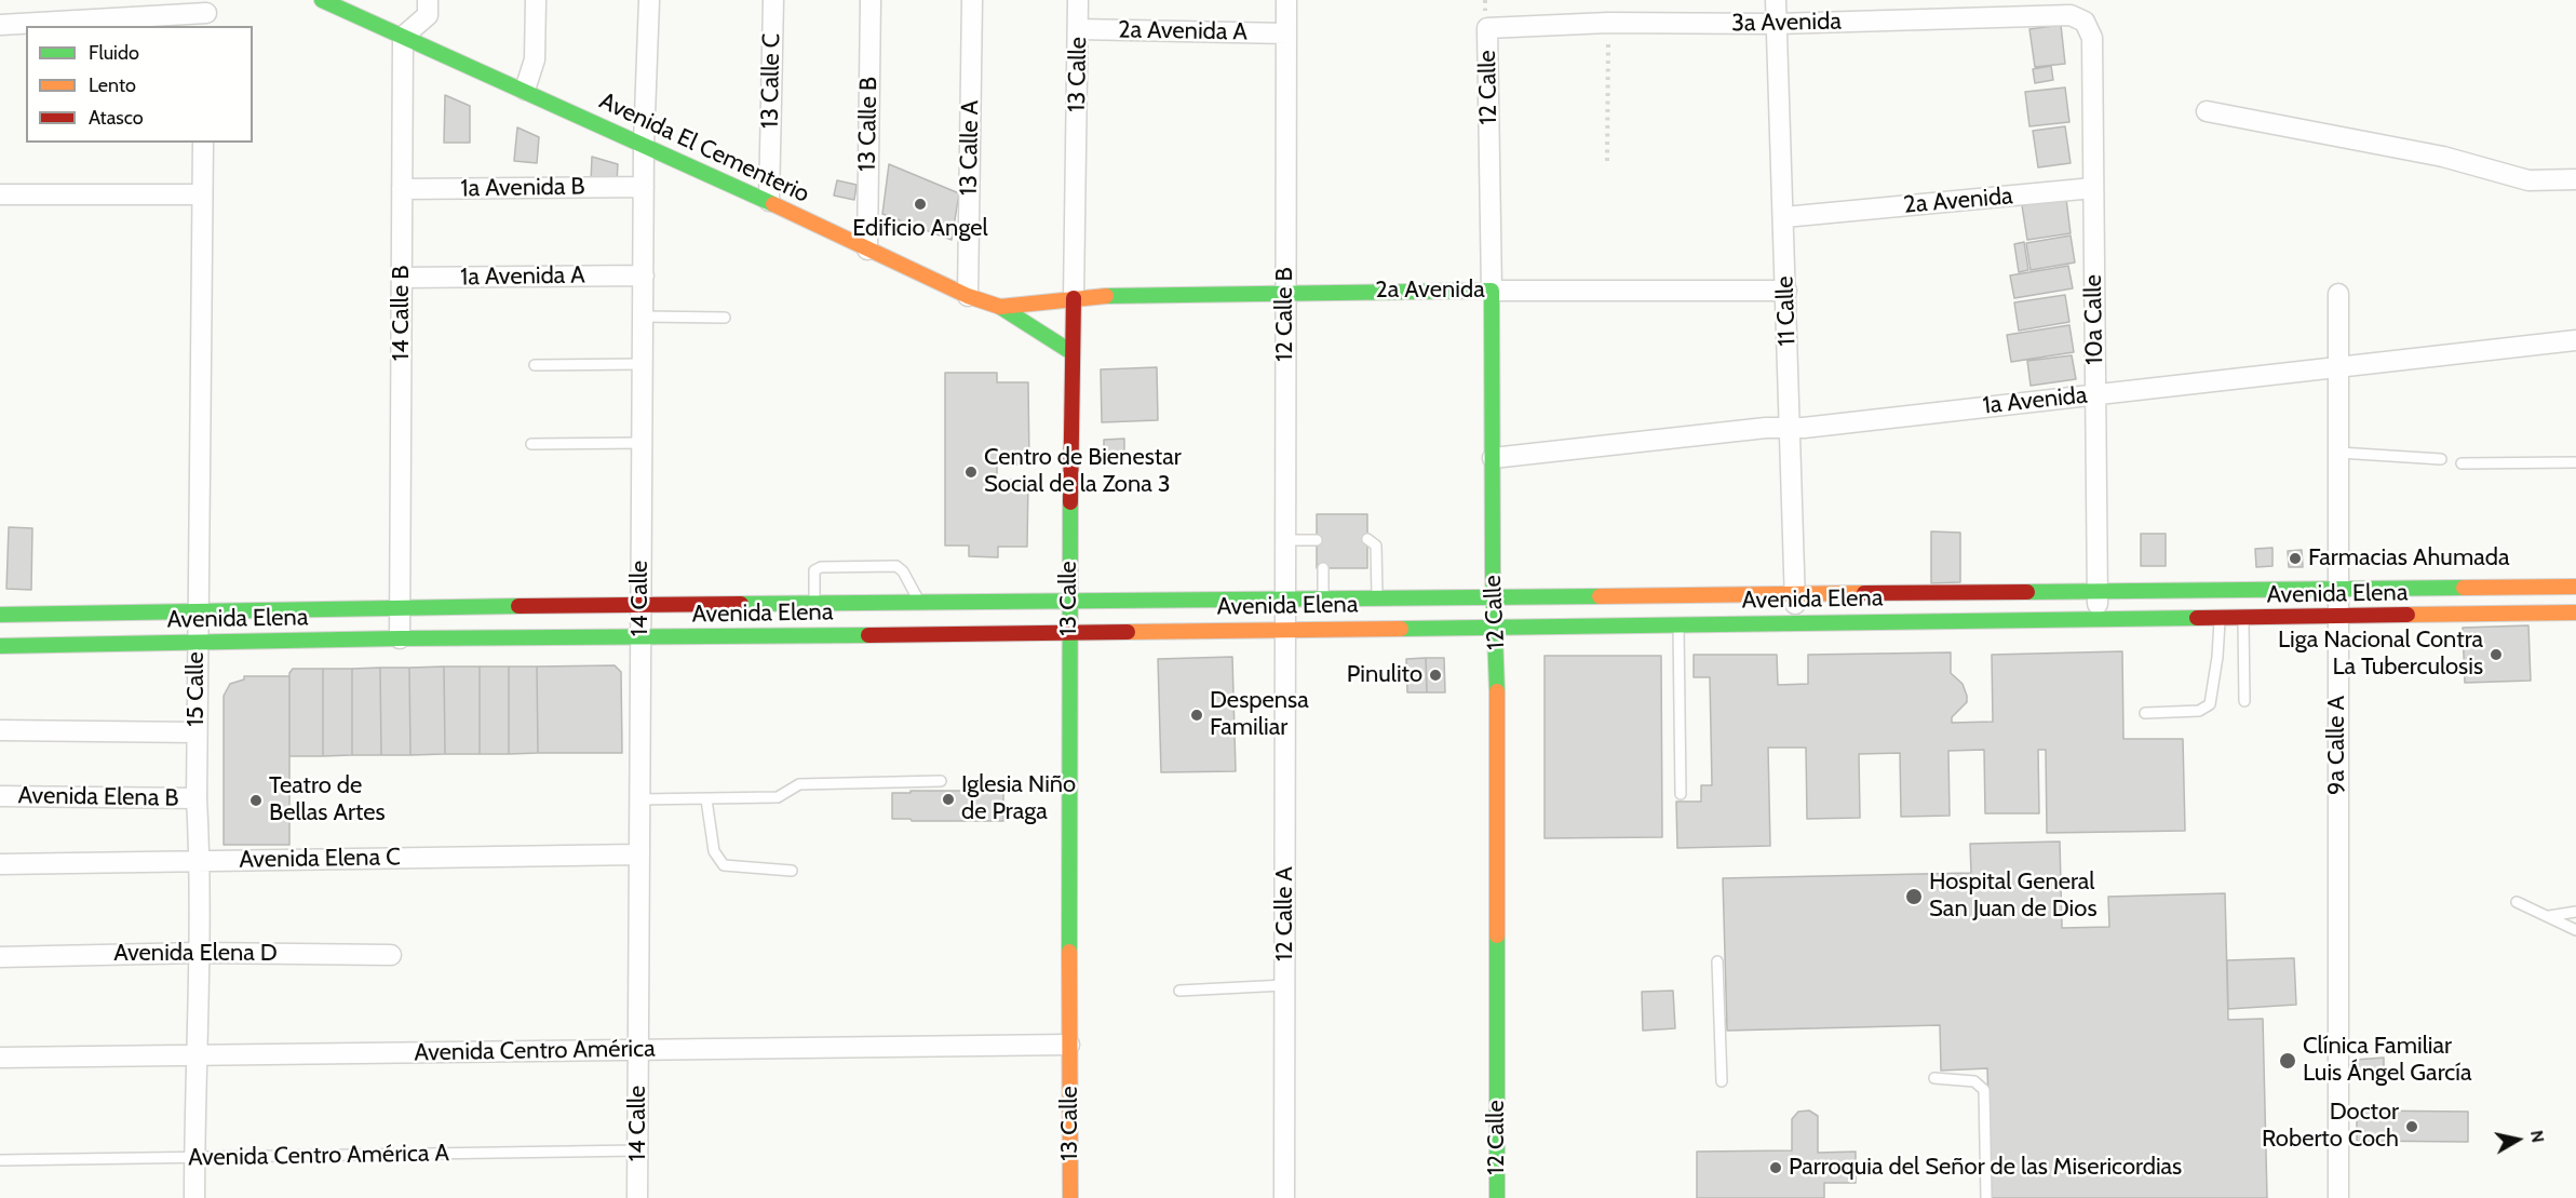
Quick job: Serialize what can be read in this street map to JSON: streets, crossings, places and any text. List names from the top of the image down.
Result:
{
  "streets": {
    "main road": [
      "13 Calle",
      "12 Calle",
      "Avenida El Cementerio",
      "2a Avenida",
      "Avenida Elena"
    ],
    "street": [
      "3a Avenida",
      "2a Avenida A",
      "13 Calle C",
      "13 Calle B",
      "13 Calle A",
      "1a Avenida B",
      "1a Avenida A",
      "11 Calle",
      "14 Calle B",
      "12 Calle B",
      "10a Calle",
      "1a Avenida",
      "14 Calle",
      "15 Calle",
      "9a Calle A",
      "Avenida Elena B",
      "Avenida Elena C",
      "12 Calle A",
      "Avenida Elena D",
      "Avenida Centro América"
    ],
    "lane": ["Avenida Centro América A"]
  },
  "crossings": [
    ["3a Avenida", "12 Calle"],
    ["3a Avenida", "11 Calle"],
    ["3a Avenida", "10a Calle"],
    ["2a Avenida A", "13 Calle"],
    ["2a Avenida A", "12 Calle B"],
    ["13 Calle", "Avenida El Cementerio"],
    ["13 Calle", "2a Avenida"],
    ["13 Calle", "Avenida Elena"],
    ["13 Calle", "Avenida Centro América"],
    ["13 Calle C", "Avenida El Cementerio"],
    ["12 Calle", "2a Avenida"],
    ["12 Calle", "1a Avenida"],
    ["12 Calle", "Avenida Elena"],
    ["13 Calle B", "Avenida El Cementerio"],
    ["Avenida El Cementerio", "13 Calle A"],
    ["Avenida El Cementerio", "2a Avenida"],
    ["Avenida El Cementerio", "14 Calle B"],
    ["Avenida El Cementerio", "14 Calle"],
    ["1a Avenida B", "14 Calle B"],
    ["1a Avenida B", "14 Calle"],
    ["2a Avenida", "11 Calle"],
    ["2a Avenida", "12 Calle B"],
    ["2a Avenida", "10a Calle"],
    ["1a Avenida A", "14 Calle B"],
    ["1a Avenida A", "14 Calle"],
    ["11 Calle", "1a Avenida"],
    ["11 Calle", "Avenida Elena"],
    ["14 Calle B", "Avenida Elena"],
    ["12 Calle B", "Avenida Elena"],
    ["12 Calle B", "12 Calle A"],
    ["10a Calle", "1a Avenida"],
    ["10a Calle", "Avenida Elena"],
    ["1a Avenida", "9a Calle A"],
    ["Avenida Elena", "14 Calle"],
    ["Avenida Elena", "15 Calle"],
    ["Avenida Elena", "9a Calle A"],
    ["Avenida Elena", "12 Calle A"],
    ["14 Calle", "Avenida Elena C"],
    ["14 Calle", "Avenida Centro América"],
    ["14 Calle", "Avenida Centro América A"],
    ["15 Calle", "Avenida Elena B"],
    ["15 Calle", "Avenida Elena C"],
    ["15 Calle", "Avenida Elena D"],
    ["15 Calle", "Avenida Centro América"],
    ["15 Calle", "Avenida Centro América A"]
  ],
  "places": [
    "Edificio Angel",
    "Centro de Bienestar Social de la Zona 3",
    "Farmacias Ahumada",
    "Liga Nacional Contra La Tuberculosis",
    "Pinulito",
    "Despensa Familiar",
    "Iglesia Niño de Praga",
    "Teatro de Bellas Artes",
    "Hospital General San Juan de Dios",
    "Clínica Familiar Luis Ángel García",
    "Doctor Roberto Coch",
    "Parroquia del Señor de las Misericordias"
  ],
  "legend": ["Fluido", "Lento", "Atasco"],
  "north": "right"
}
